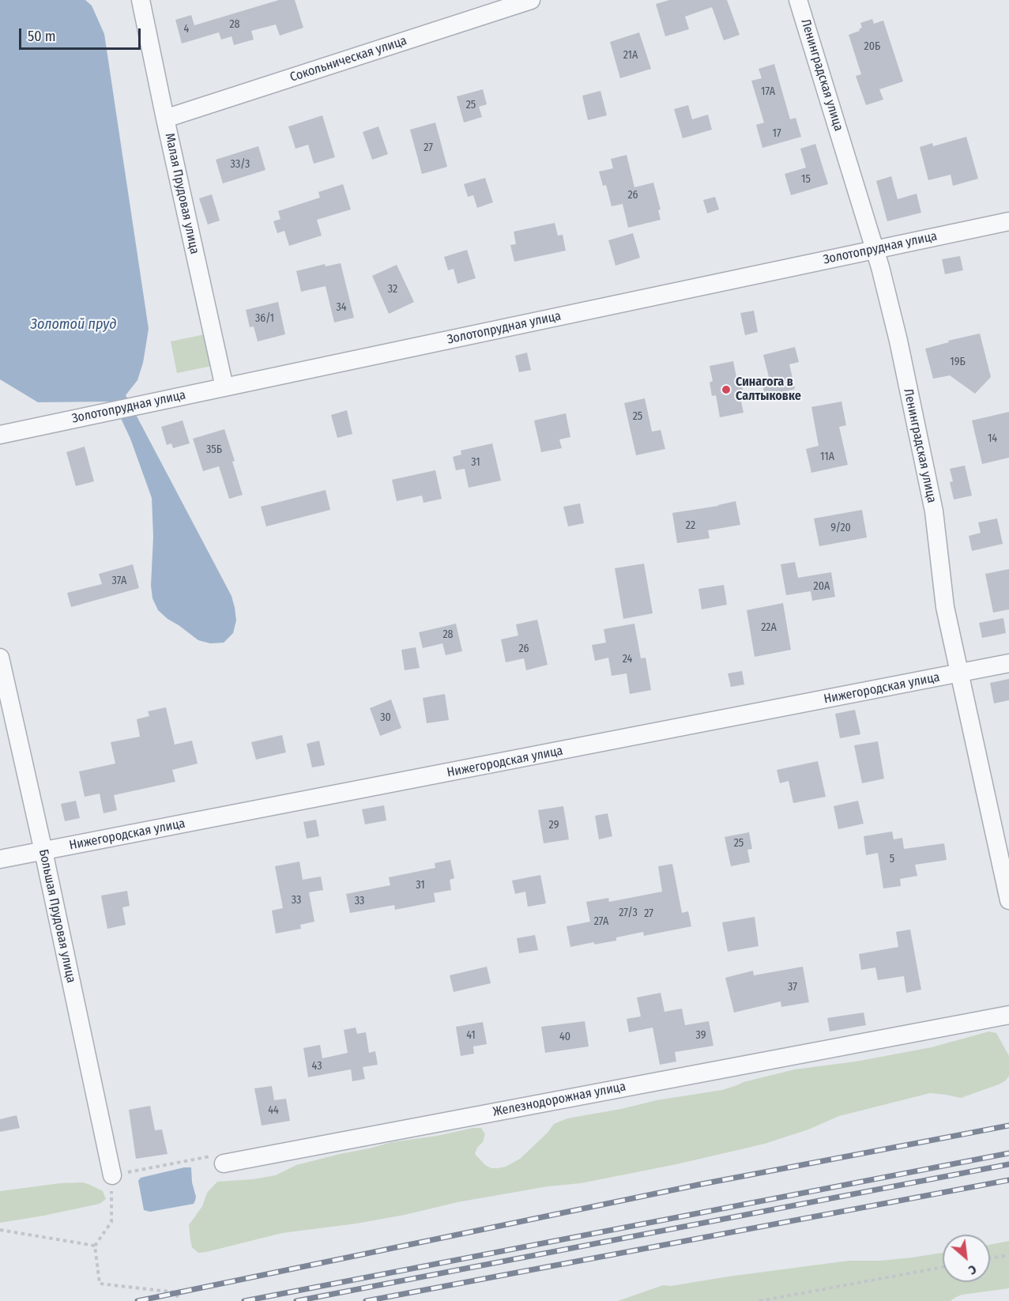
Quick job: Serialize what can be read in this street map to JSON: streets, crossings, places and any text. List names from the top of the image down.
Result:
{
  "streets": {
    "street": [
      "Сокольническая улица",
      "Ленинградская улица",
      "Малая Прудовая улица",
      "Золотопрудная улица",
      "Нижегородская улица",
      "Большая Прудовая улица",
      "Железнодорожная улица"
    ]
  },
  "crossings": [
    ["Сокольническая улица", "Малая Прудовая улица"],
    ["Ленинградская улица", "Золотопрудная улица"],
    ["Ленинградская улица", "Нижегородская улица"],
    ["Малая Прудовая улица", "Золотопрудная улица"],
    ["Нижегородская улица", "Большая Прудовая улица"]
  ],
  "water": ["Золотой пруд"],
  "places": ["Синагога в Салтыковке"],
  "house_numbers": [
    "28",
    "4",
    "20Б",
    "21А",
    "17А",
    "25",
    "17",
    "27",
    "33/3",
    "15",
    "26",
    "32",
    "34",
    "36/1",
    "19Б",
    "25",
    "14",
    "35Б",
    "11А",
    "31",
    "22",
    "9/20",
    "37А",
    "20А",
    "22А",
    "28",
    "26",
    "24",
    "30",
    "29",
    "25",
    "5",
    "31",
    "33",
    "33",
    "27/3",
    "27",
    "27А",
    "37",
    "41",
    "39",
    "40",
    "43",
    "44"
  ],
  "scale_bar": "50 m",
  "north": "bottom right"
}
